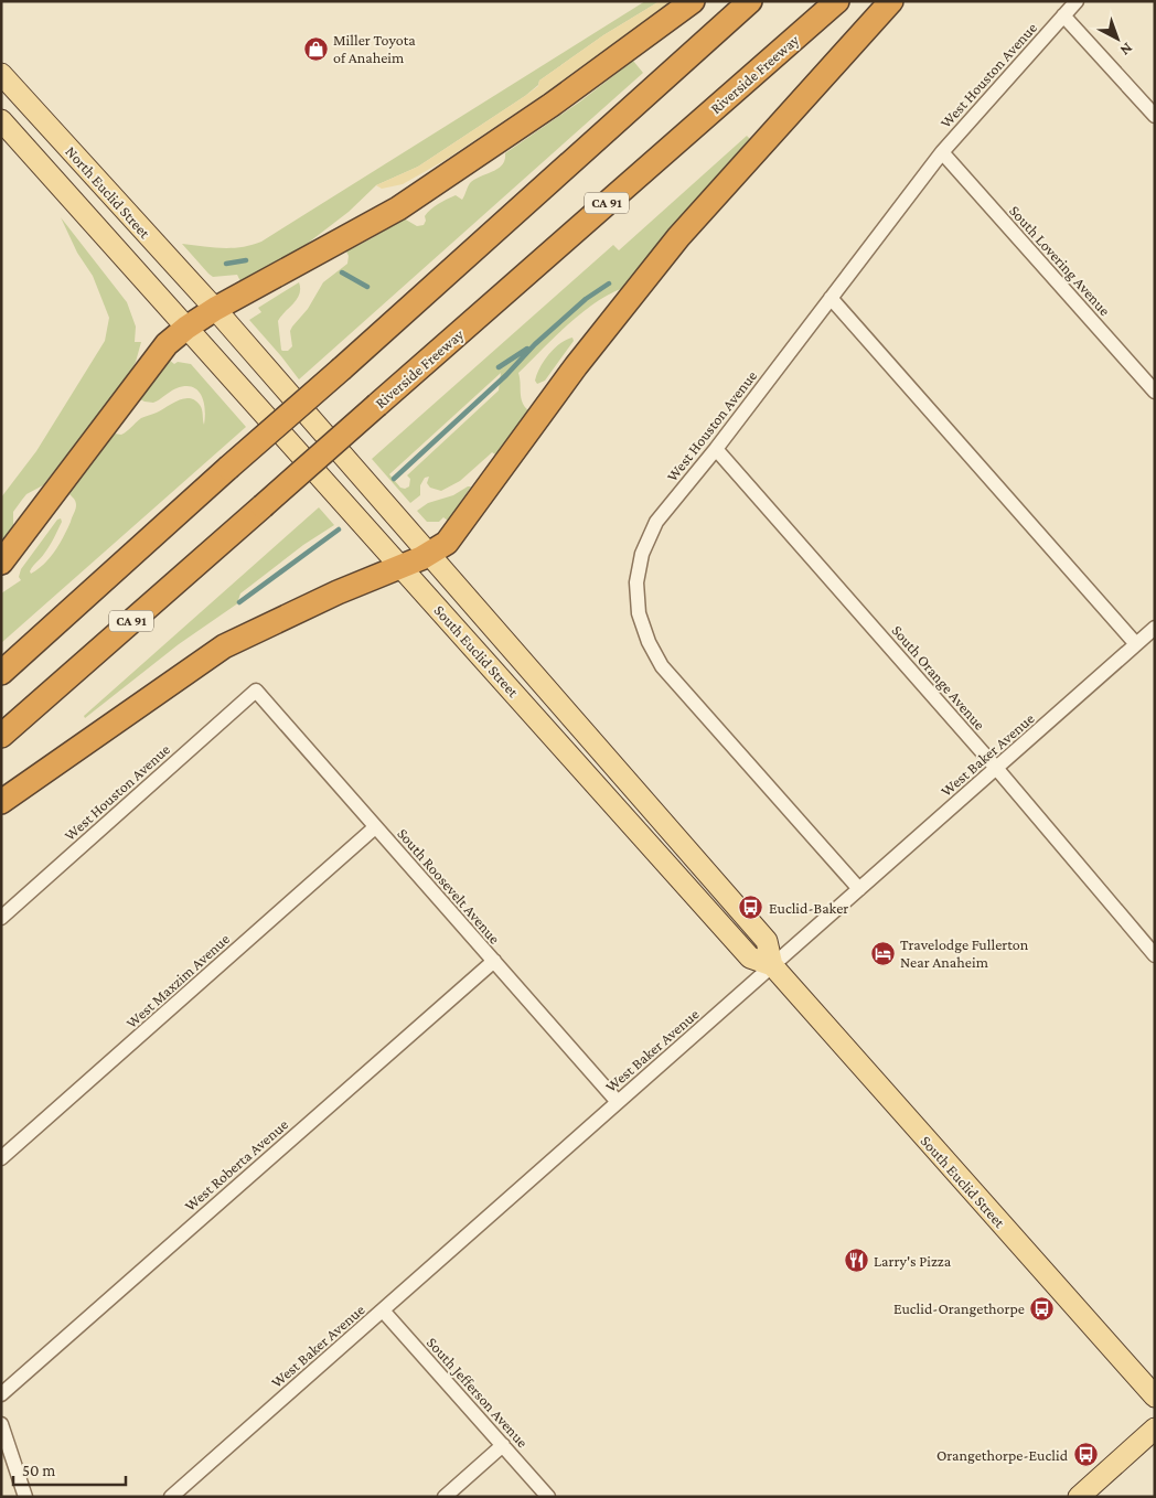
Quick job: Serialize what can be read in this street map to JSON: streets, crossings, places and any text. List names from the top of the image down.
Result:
{
  "streets": {
    "highway": ["Riverside Freeway", "CA 91"],
    "main road": ["North Euclid Street", "South Euclid Street"],
    "street": [
      "West Houston Avenue",
      "South Lovering Avenue",
      "South Orange Avenue",
      "West Baker Avenue",
      "South Roosevelt Avenue",
      "West Maxzim Avenue",
      "West Roberta Avenue",
      "South Jefferson Avenue"
    ]
  },
  "crossings": [
    ["West Houston Avenue", "South Lovering Avenue"],
    ["West Houston Avenue", "South Orange Avenue"],
    ["West Houston Avenue", "West Baker Avenue"],
    ["West Houston Avenue", "South Roosevelt Avenue"],
    ["North Euclid Street", "South Euclid Street"],
    ["South Euclid Street", "West Baker Avenue"],
    ["South Orange Avenue", "West Baker Avenue"],
    ["West Baker Avenue", "South Roosevelt Avenue"],
    ["West Baker Avenue", "South Jefferson Avenue"],
    ["South Roosevelt Avenue", "West Maxzim Avenue"],
    ["South Roosevelt Avenue", "West Roberta Avenue"]
  ],
  "places": {
    "shop": ["Miller Toyota of Anaheim"],
    "bus stop": ["Euclid-Baker", "Euclid-Orangethorpe", "Orangethorpe-Euclid"],
    "hotel": ["Travelodge Fullerton Near Anaheim"],
    "restaurant": ["Larry's Pizza"]
  },
  "scale_bar": "50 m",
  "north": "bottom right"
}
